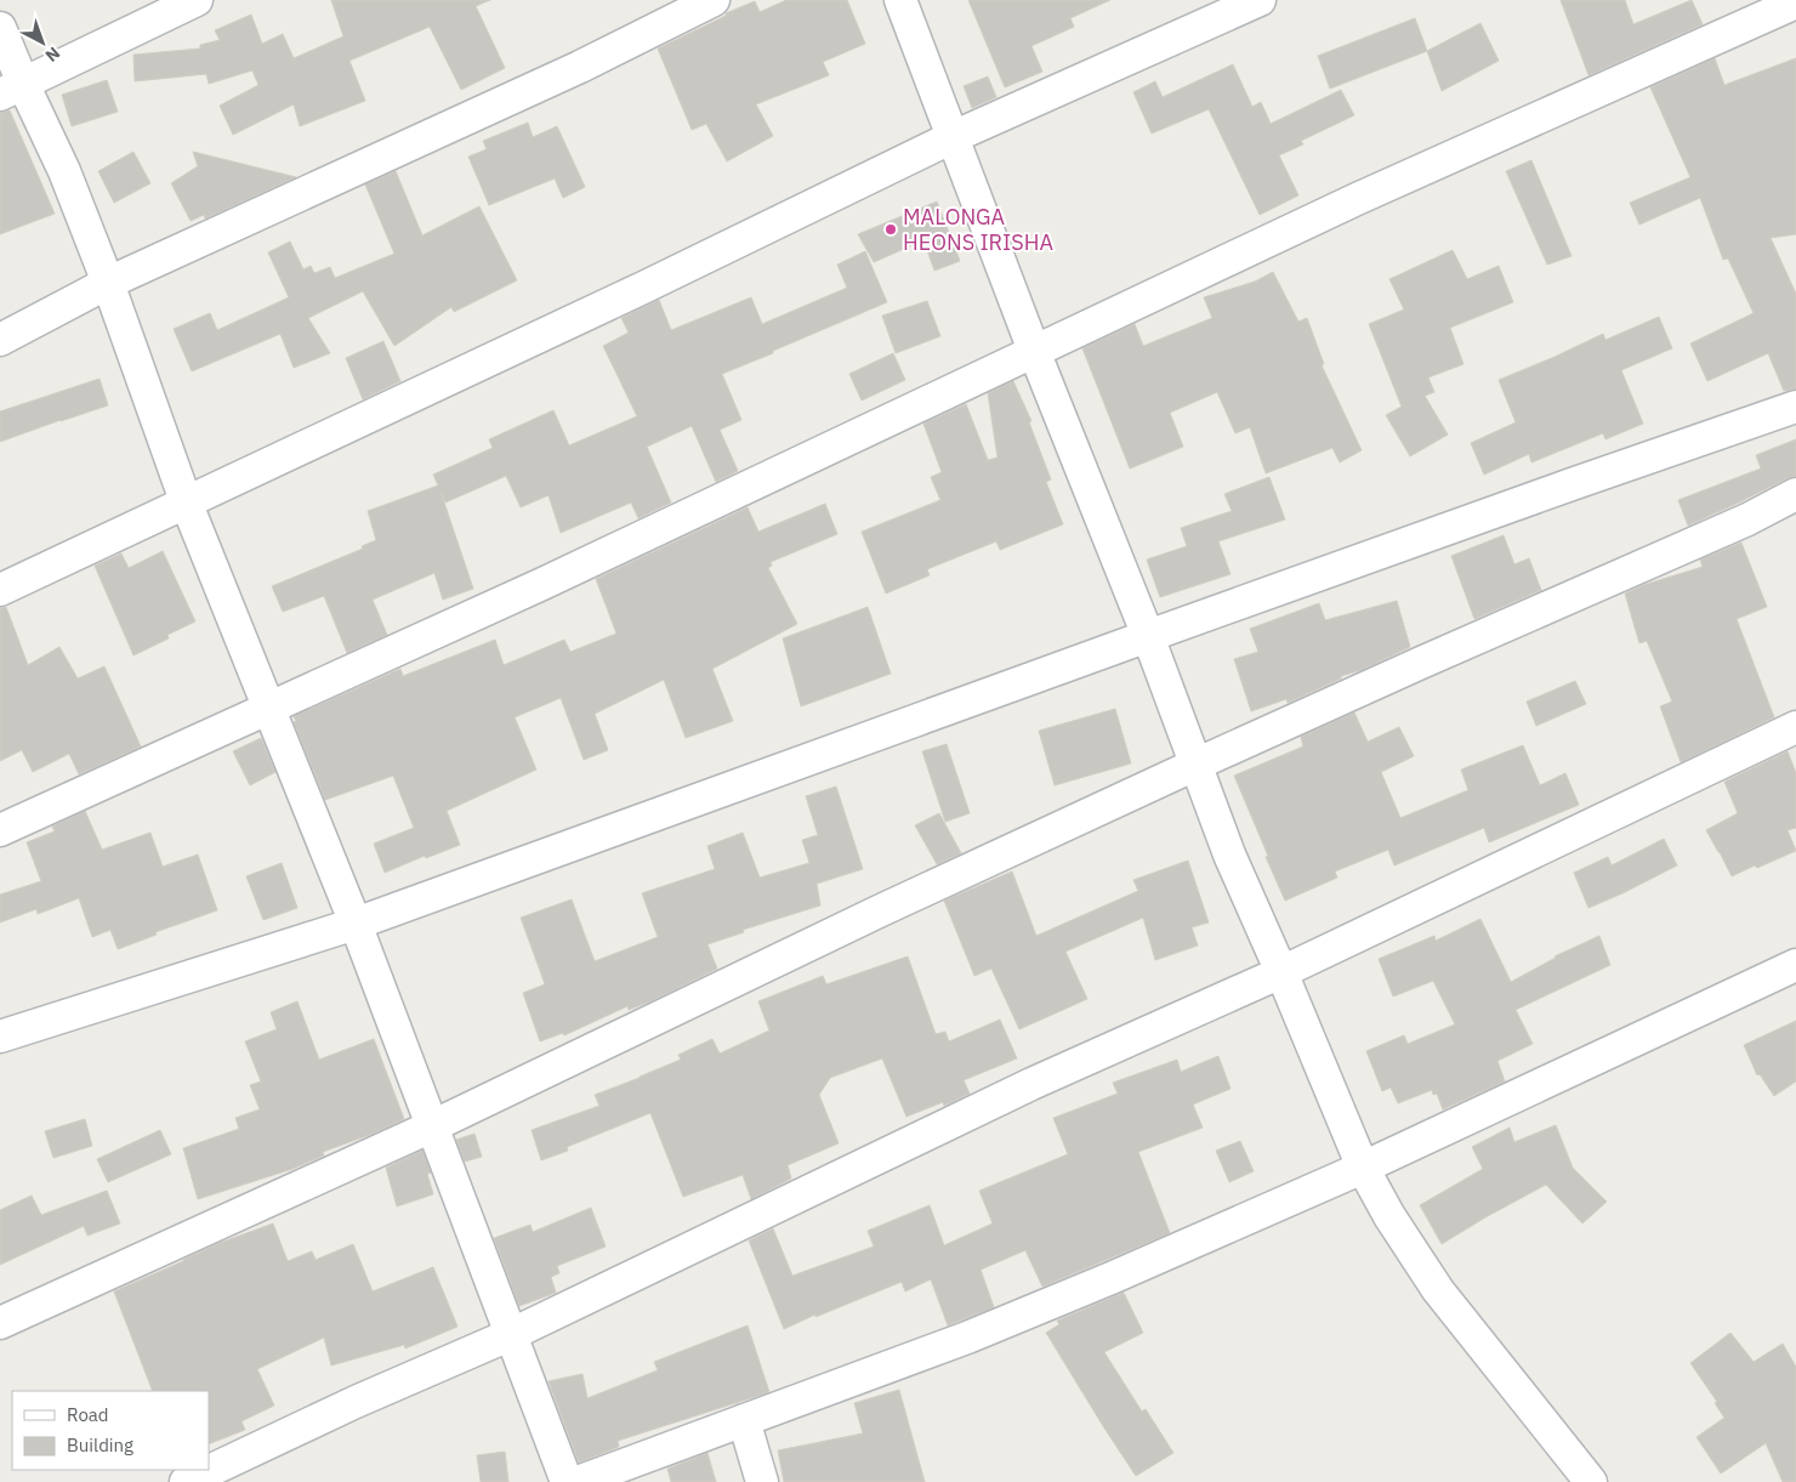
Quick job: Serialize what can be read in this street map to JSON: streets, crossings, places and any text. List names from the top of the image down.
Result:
{
  "places": ["MALONGA HEONS IRISHA"],
  "legend": ["Road", "Building"],
  "north": "bottom right"
}
